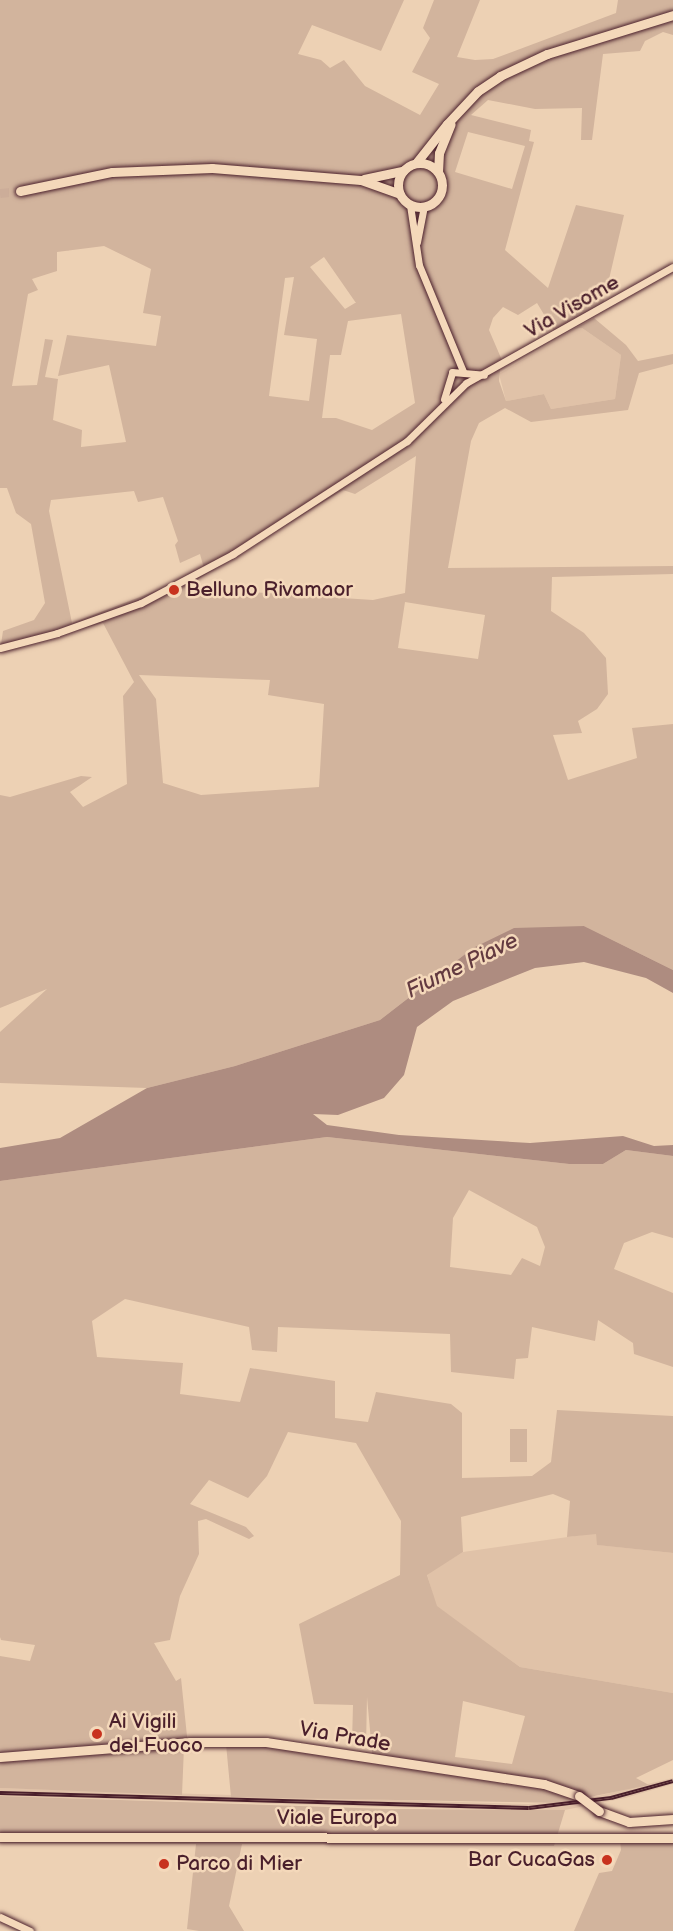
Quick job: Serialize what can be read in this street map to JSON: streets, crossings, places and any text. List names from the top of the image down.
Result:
{
  "streets": {
    "main road": ["Via Prade", "Viale Europa"],
    "street": ["Via Visome"]
  },
  "water": ["Fiume Piave"],
  "places": [
    "Belluno Rivamaor",
    "Ai Vigili del Fuoco",
    "Bar CucaGas",
    "Parco di Mier"
  ]
}
